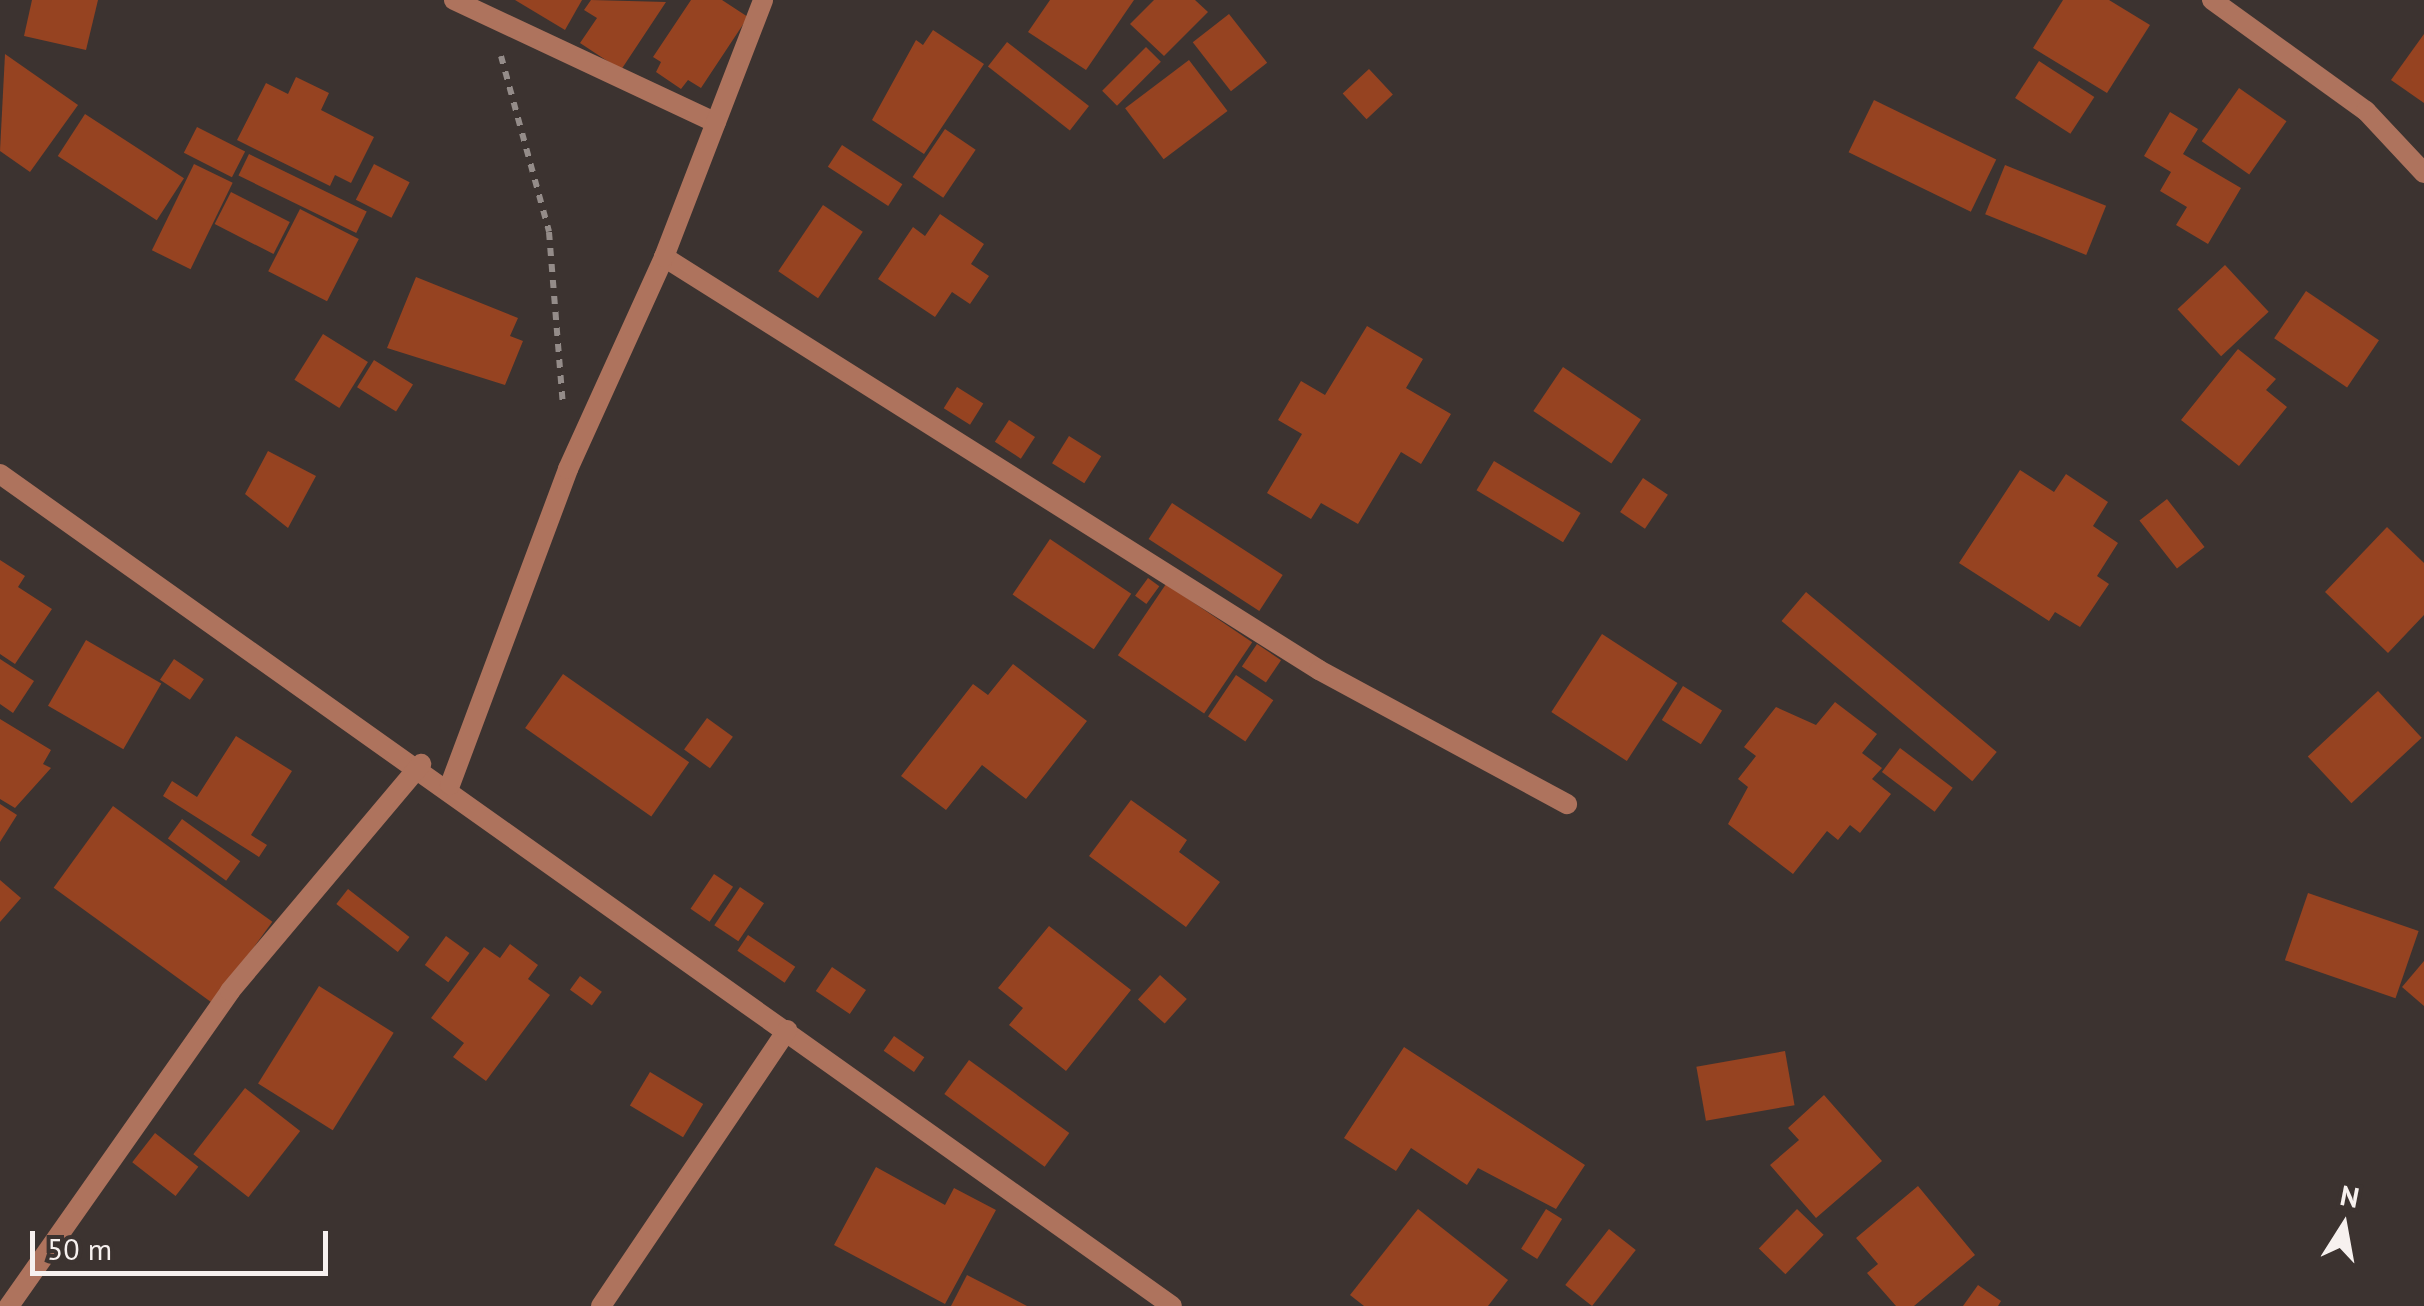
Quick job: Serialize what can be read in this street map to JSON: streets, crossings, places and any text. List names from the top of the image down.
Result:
{
  "scale_bar": "50 m",
  "north": "top"
}
